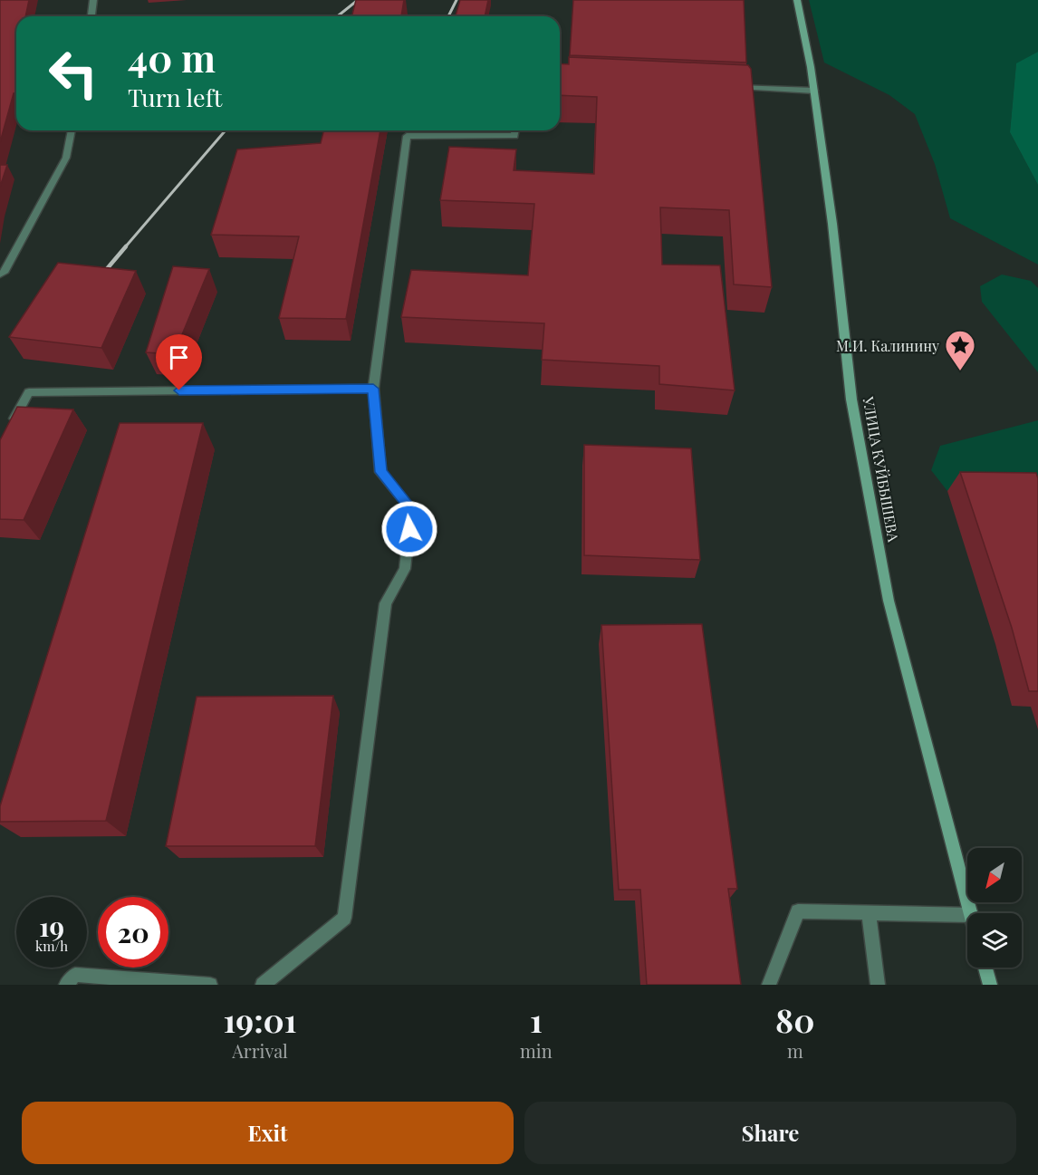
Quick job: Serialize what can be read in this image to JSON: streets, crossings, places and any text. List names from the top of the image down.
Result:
{
  "streets": {
    "main road": ["УЛИЦА КУЙБЫШЕВА"]
  },
  "places": {
    "place": ["М.И. Калинину"]
  },
  "north": "bottom left",
  "page": {
    "turn": ["40 m", "Turn left"],
    "speed": "19 km/h",
    "limit": "20",
    "eta": [
      "19:01",
      "Arrival",
      "1",
      "min",
      "80",
      "m"
    ],
    "buttons": ["Exit", "Share"]
  }
}
